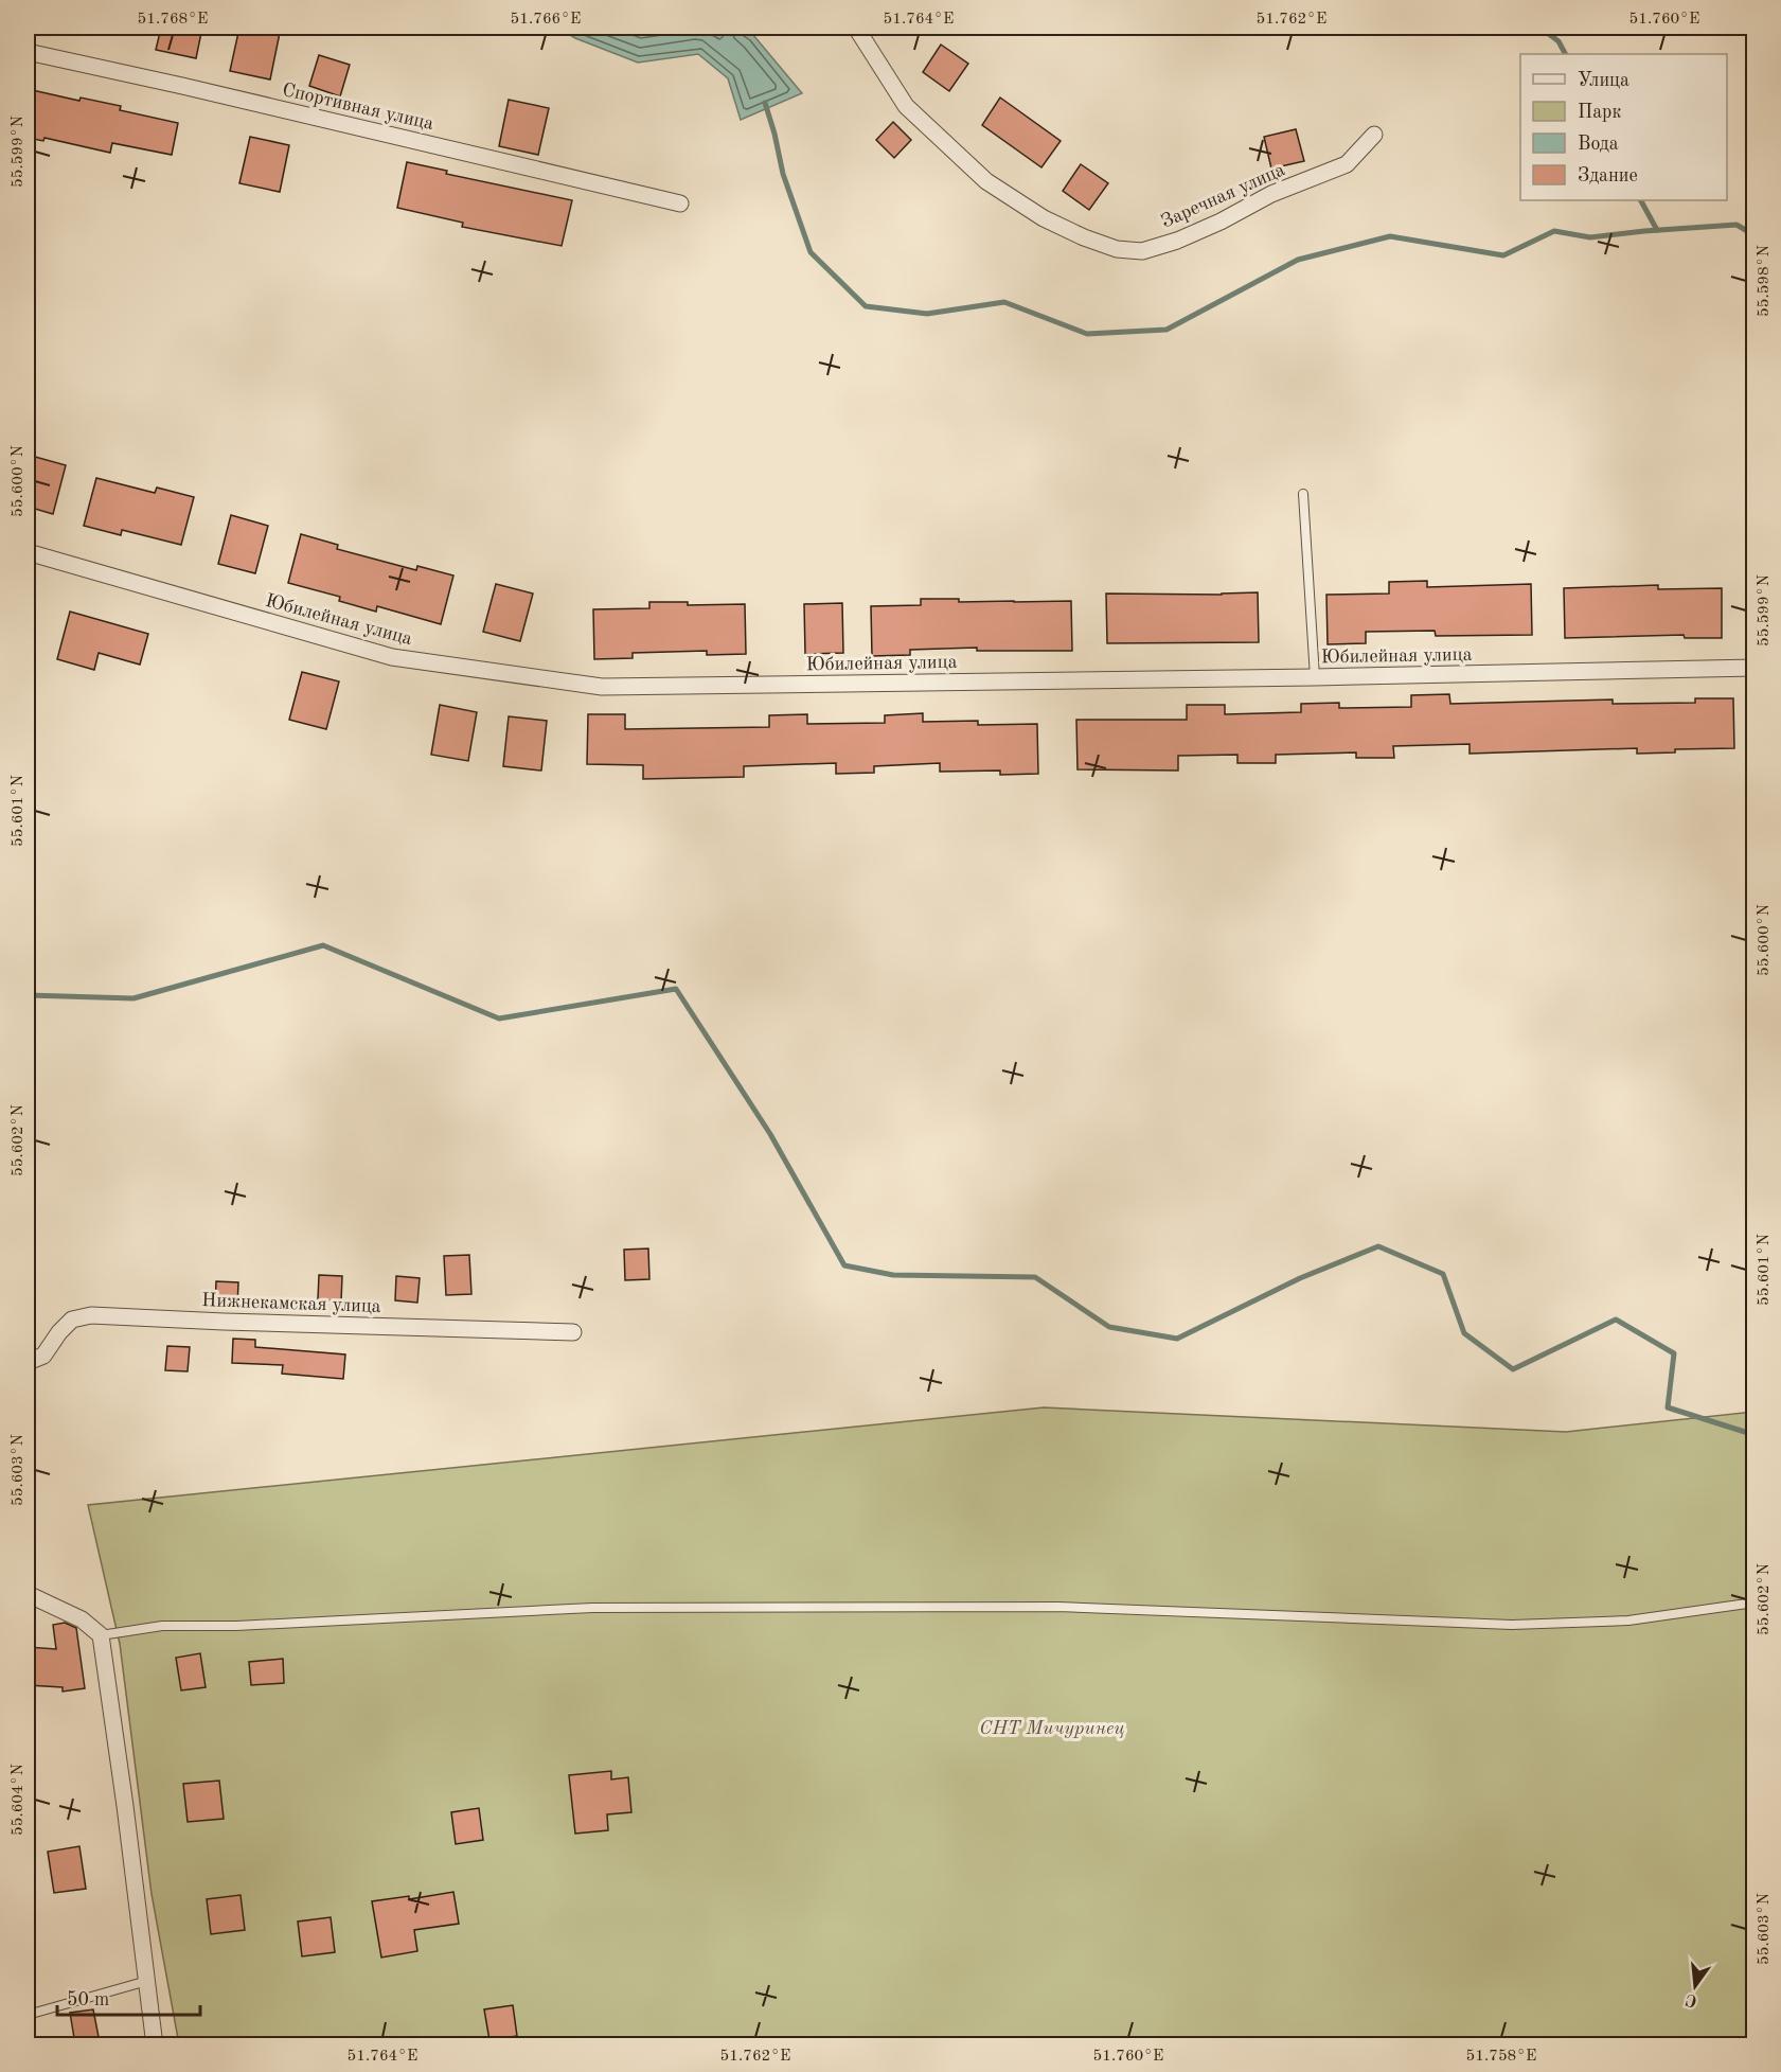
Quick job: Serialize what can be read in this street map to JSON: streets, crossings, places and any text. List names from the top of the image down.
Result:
{
  "streets": {
    "street": [
      "Спортивная улица",
      "Заречная улица",
      "Юбилейная улица",
      "Нижнекамская улица"
    ]
  },
  "parks": ["СНТ Мичуринец"],
  "legend": [
    "Улица",
    "Парк",
    "Вода",
    "Здание"
  ],
  "scale_bar": "50 m",
  "north": "bottom",
  "coordinates": [
    "51.768°E",
    "51.766°E",
    "51.764°E",
    "51.762°E",
    "51.760°E",
    "55.599°N",
    "55.598°N",
    "55.600°N",
    "55.601°N",
    "55.602°N",
    "55.603°N",
    "55.604°N",
    "51.758°E"
  ]
}
